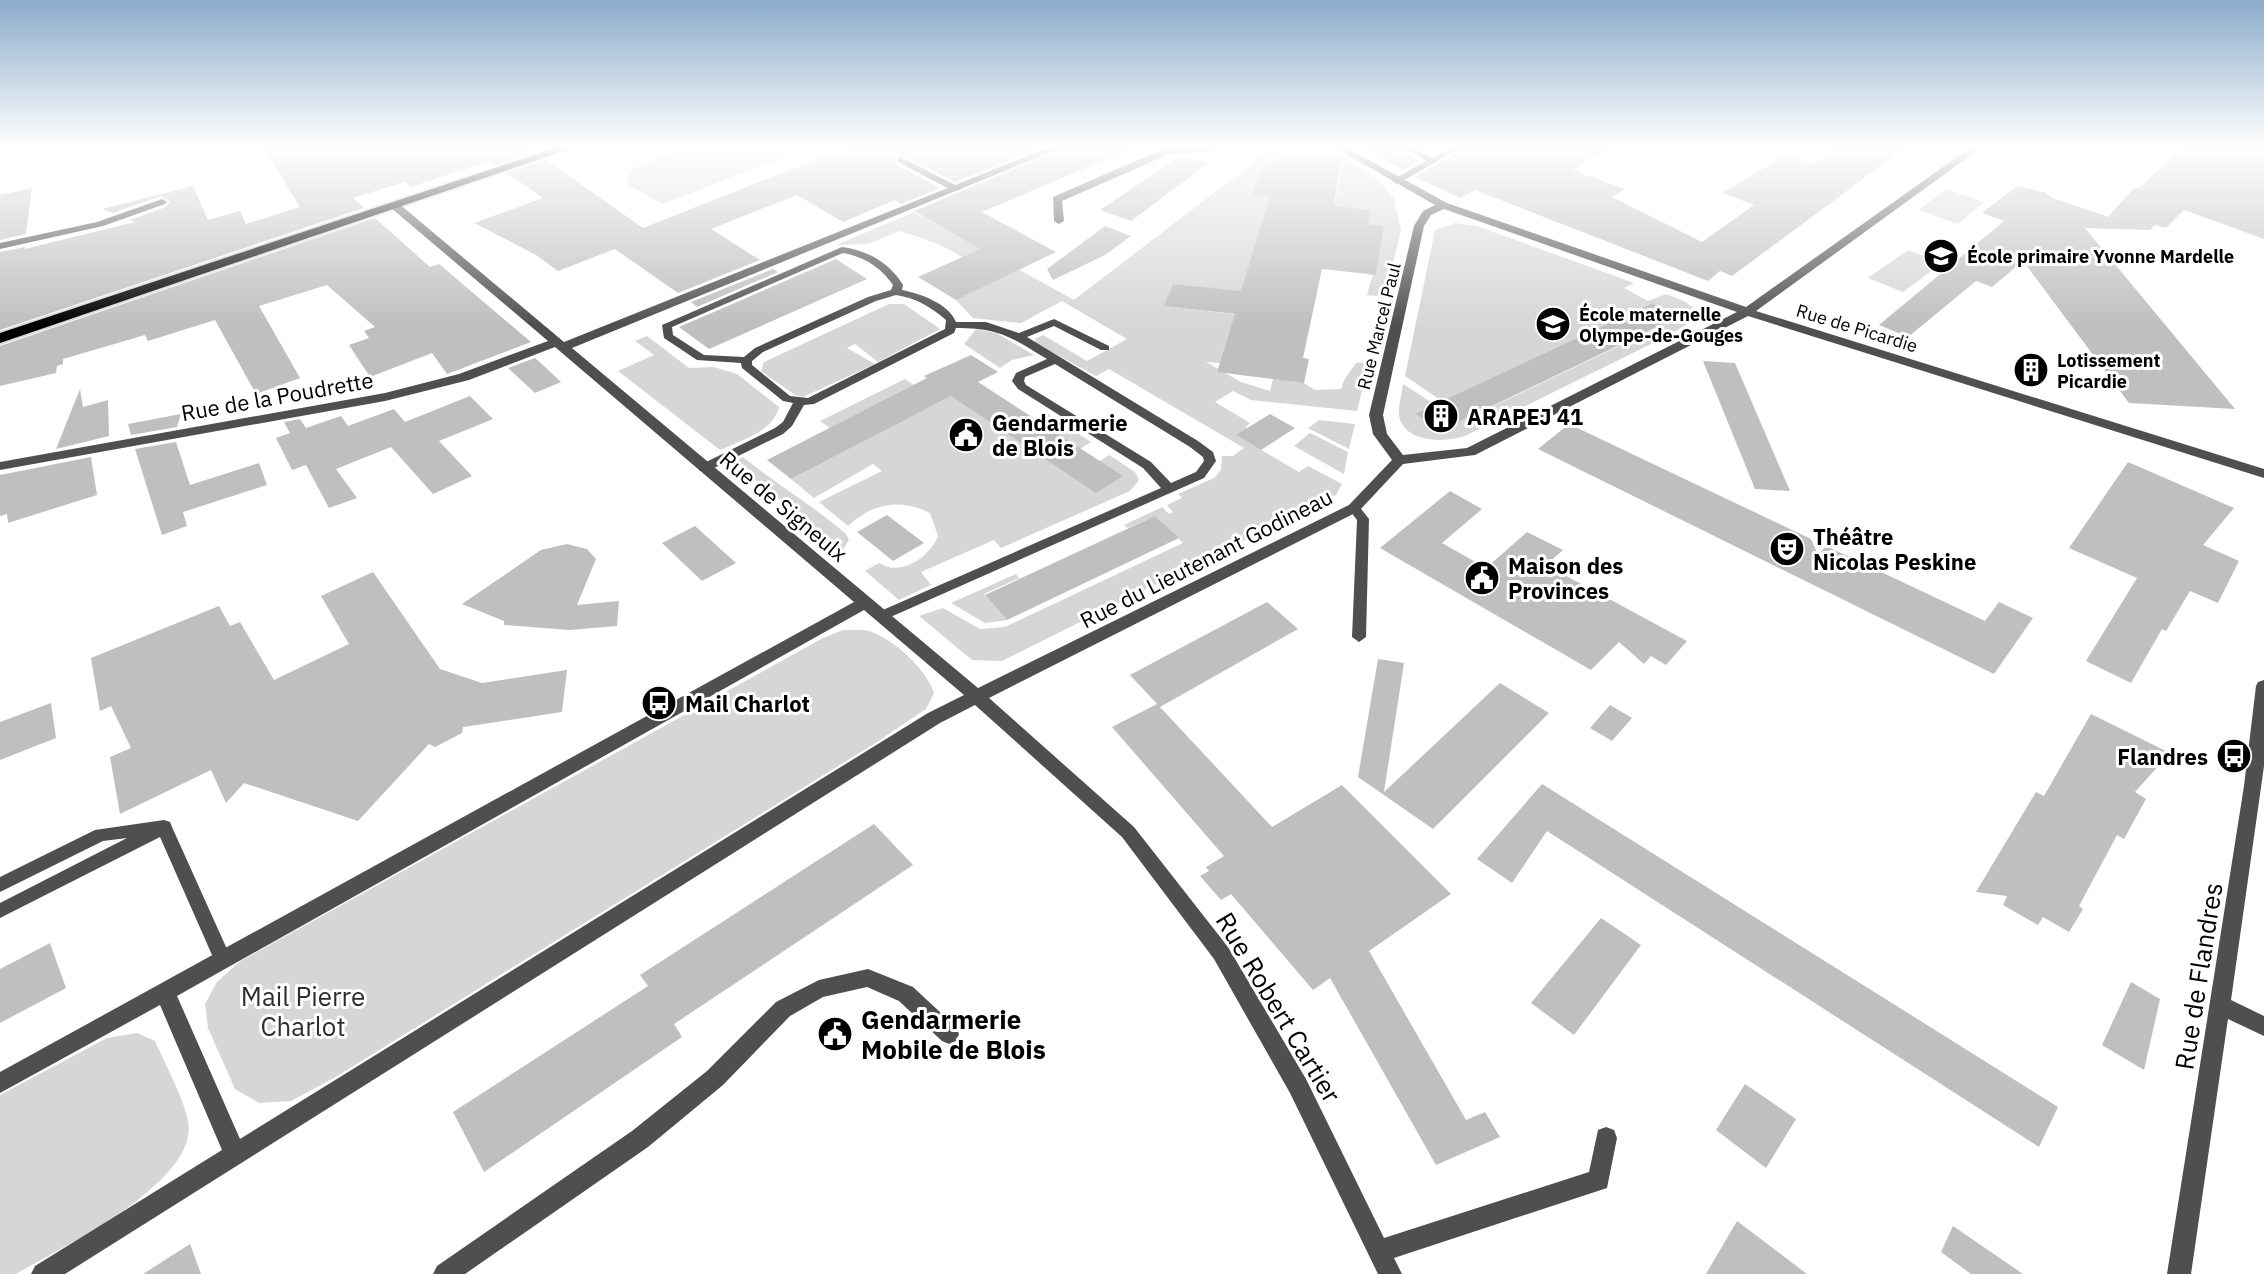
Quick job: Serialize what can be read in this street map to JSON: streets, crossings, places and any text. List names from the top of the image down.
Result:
{
  "streets": {
    "street": [
      "Rue Marcel Paul",
      "Rue de Picardie",
      "Rue de la Poudrette",
      "Rue de Signeulx",
      "Rue du Lieutenant Godineau",
      "Rue de Flandres",
      "Rue Robert Cartier"
    ]
  },
  "crossings": [
    ["Rue Marcel Paul", "Rue du Lieutenant Godineau"],
    ["Rue de la Poudrette", "Rue de Signeulx"],
    ["Rue de Signeulx", "Rue du Lieutenant Godineau"],
    ["Rue de Signeulx", "Rue Robert Cartier"],
    ["Rue du Lieutenant Godineau", "Rue Robert Cartier"]
  ],
  "parks": ["Mail Pierre Charlot"],
  "places": {
    "school or university": ["École primaire Yvonne Mardelle", "École maternelle Olympe-de-Gouges"],
    "building": ["Lotissement Picardie", "ARAPEJ 41"],
    "public building": ["Gendarmerie de Blois", "Maison des Provinces", "Gendarmerie Mobile de Blois"],
    "theatre": ["Théâtre Nicolas Peskine"],
    "bus stop": ["Mail Charlot", "Flandres"]
  }
}
